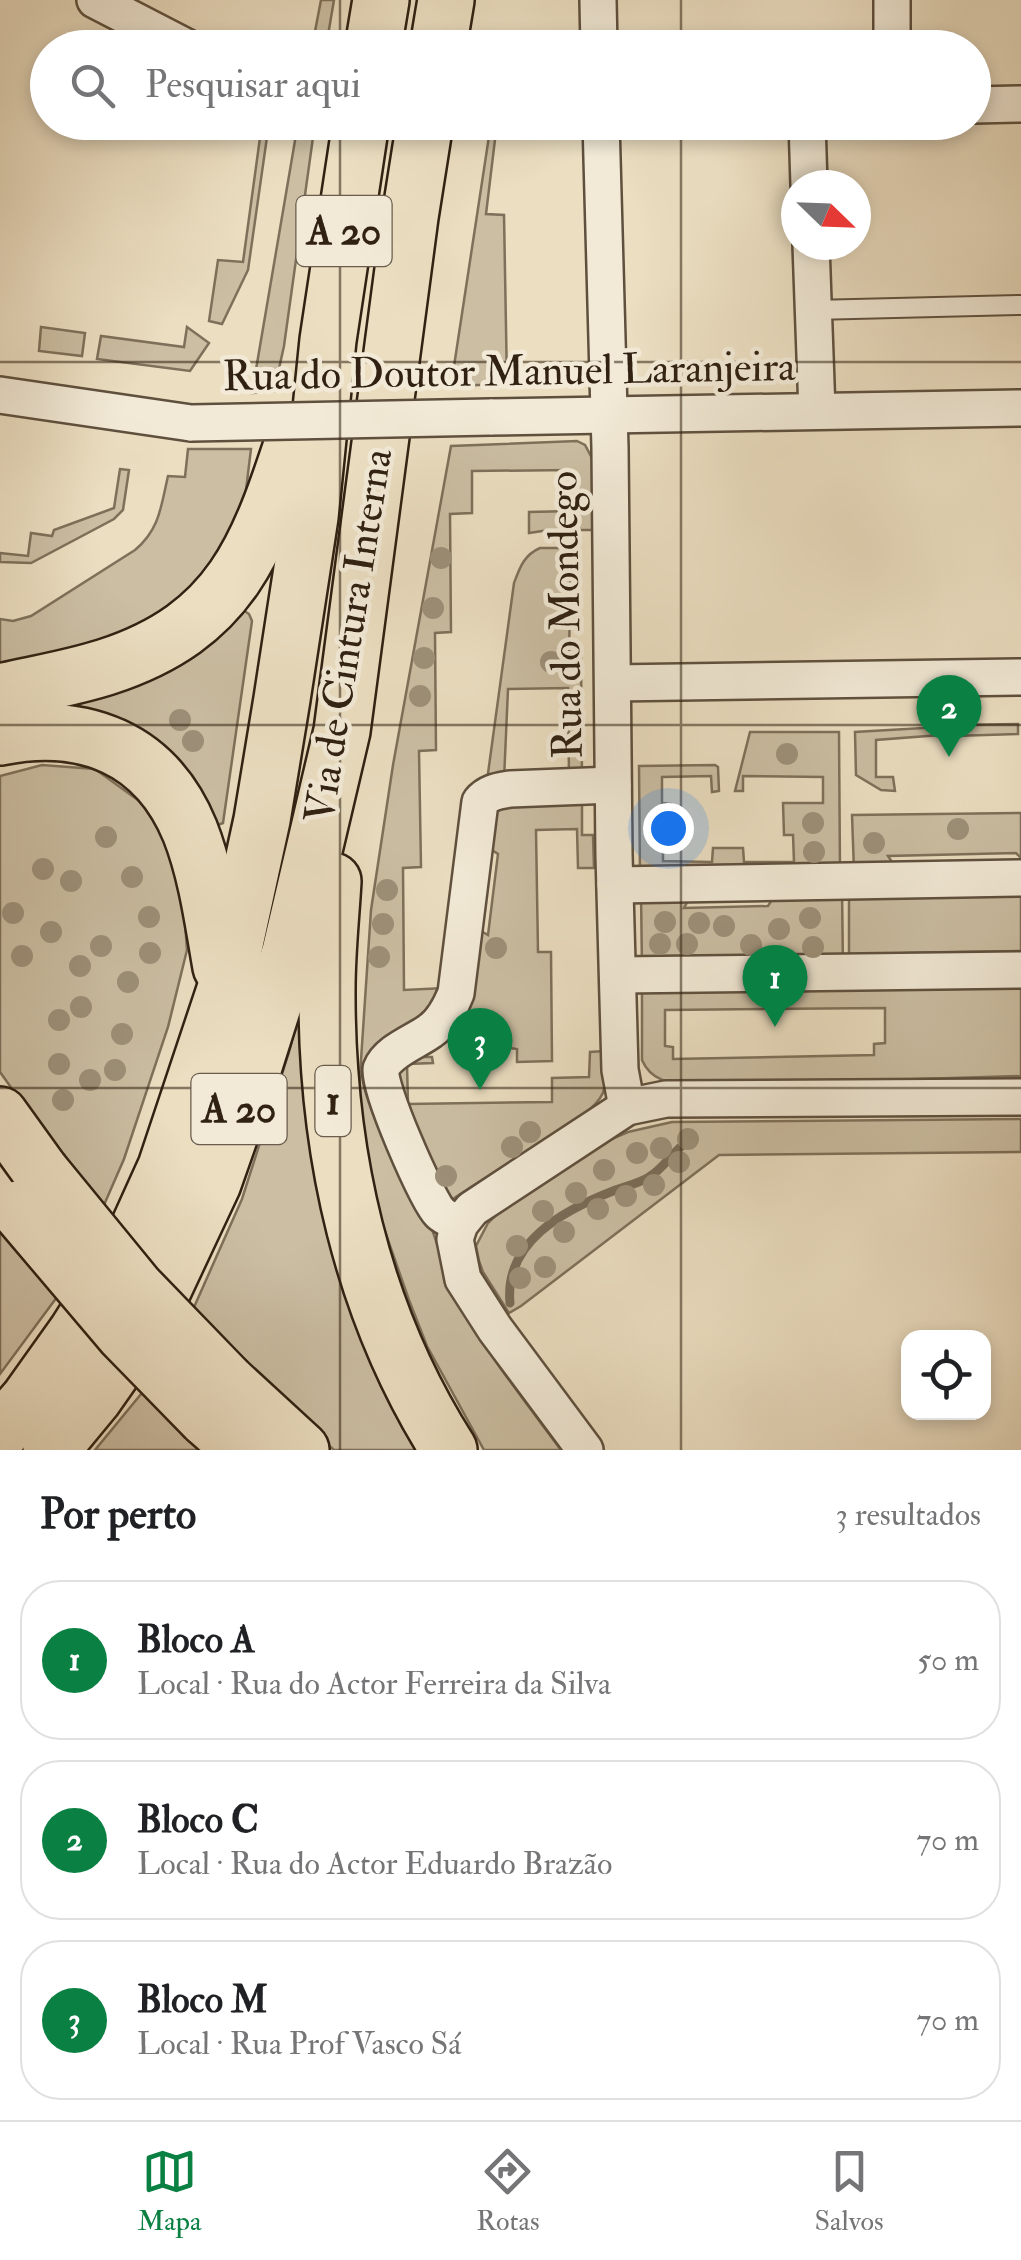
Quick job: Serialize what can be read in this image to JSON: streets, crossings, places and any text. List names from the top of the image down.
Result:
{
  "streets": {
    "highway": ["A 20", "Via de Cintura Interna", "1"],
    "street": ["Rua do Doutor Manuel Laranjeira", "Rua do Mondego"]
  },
  "crossings": [
    ["Rua do Doutor Manuel Laranjeira", "Rua do Mondego"],
    ["Via de Cintura Interna", "1"]
  ],
  "north": "bottom right",
  "page": {
    "search": "Pesquisar aqui",
    "pins": ["2", "1", "3"],
    "heading": ["Por perto", "3 resultados"],
    "list": [
      {
        "mark": "1",
        "name": "Bloco A",
        "note": "Local · Rua do Actor Ferreira da Silva",
        "value": "50 m"
      },
      {
        "mark": "2",
        "name": "Bloco C",
        "note": "Local · Rua do Actor Eduardo Brazão",
        "value": "70 m"
      },
      {
        "mark": "3",
        "name": "Bloco M",
        "note": "Local · Rua Prof Vasco Sá",
        "value": "70 m"
      }
    ],
    "nav": ["Mapa", "Rotas", "Salvos"]
  }
}
